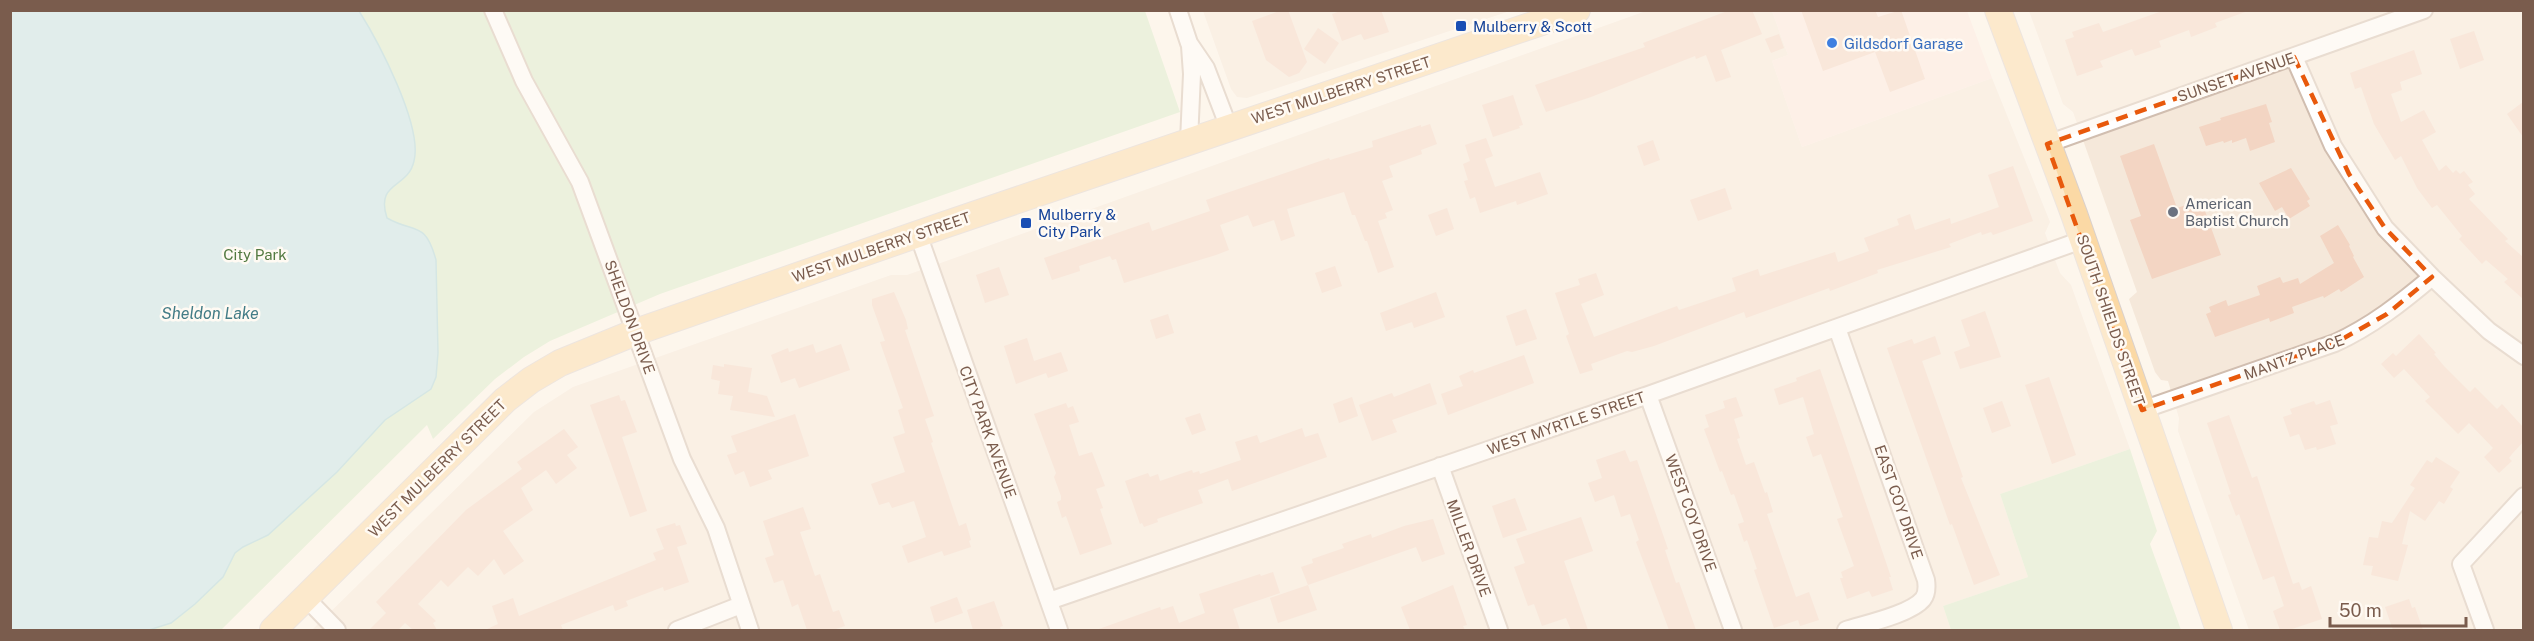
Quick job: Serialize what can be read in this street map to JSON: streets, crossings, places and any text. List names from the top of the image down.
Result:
{
  "streets": {
    "main road": ["WEST MULBERRY STREET", "SOUTH SHIELDS STREET"],
    "street": [
      "SUNSET AVENUE",
      "SHELDON DRIVE",
      "MANTZ PLACE",
      "WEST MYRTLE STREET",
      "CITY PARK AVENUE",
      "EAST COY DRIVE",
      "WEST COY DRIVE",
      "MILLER DRIVE"
    ]
  },
  "crossings": [
    ["SUNSET AVENUE", "SOUTH SHIELDS STREET"],
    ["WEST MULBERRY STREET", "SHELDON DRIVE"],
    ["WEST MULBERRY STREET", "CITY PARK AVENUE"],
    ["SOUTH SHIELDS STREET", "MANTZ PLACE"],
    ["SOUTH SHIELDS STREET", "WEST MYRTLE STREET"],
    ["WEST MYRTLE STREET", "CITY PARK AVENUE"],
    ["WEST MYRTLE STREET", "EAST COY DRIVE"],
    ["WEST MYRTLE STREET", "WEST COY DRIVE"],
    ["WEST MYRTLE STREET", "MILLER DRIVE"]
  ],
  "water": ["Sheldon Lake"],
  "parks": ["City Park"],
  "places": {
    "transit": ["Mulberry & Scott", "Mulberry & City Park"],
    "other": ["Gildsdorf Garage", "American Baptist Church"]
  },
  "scale_bar": "50 m"
}
